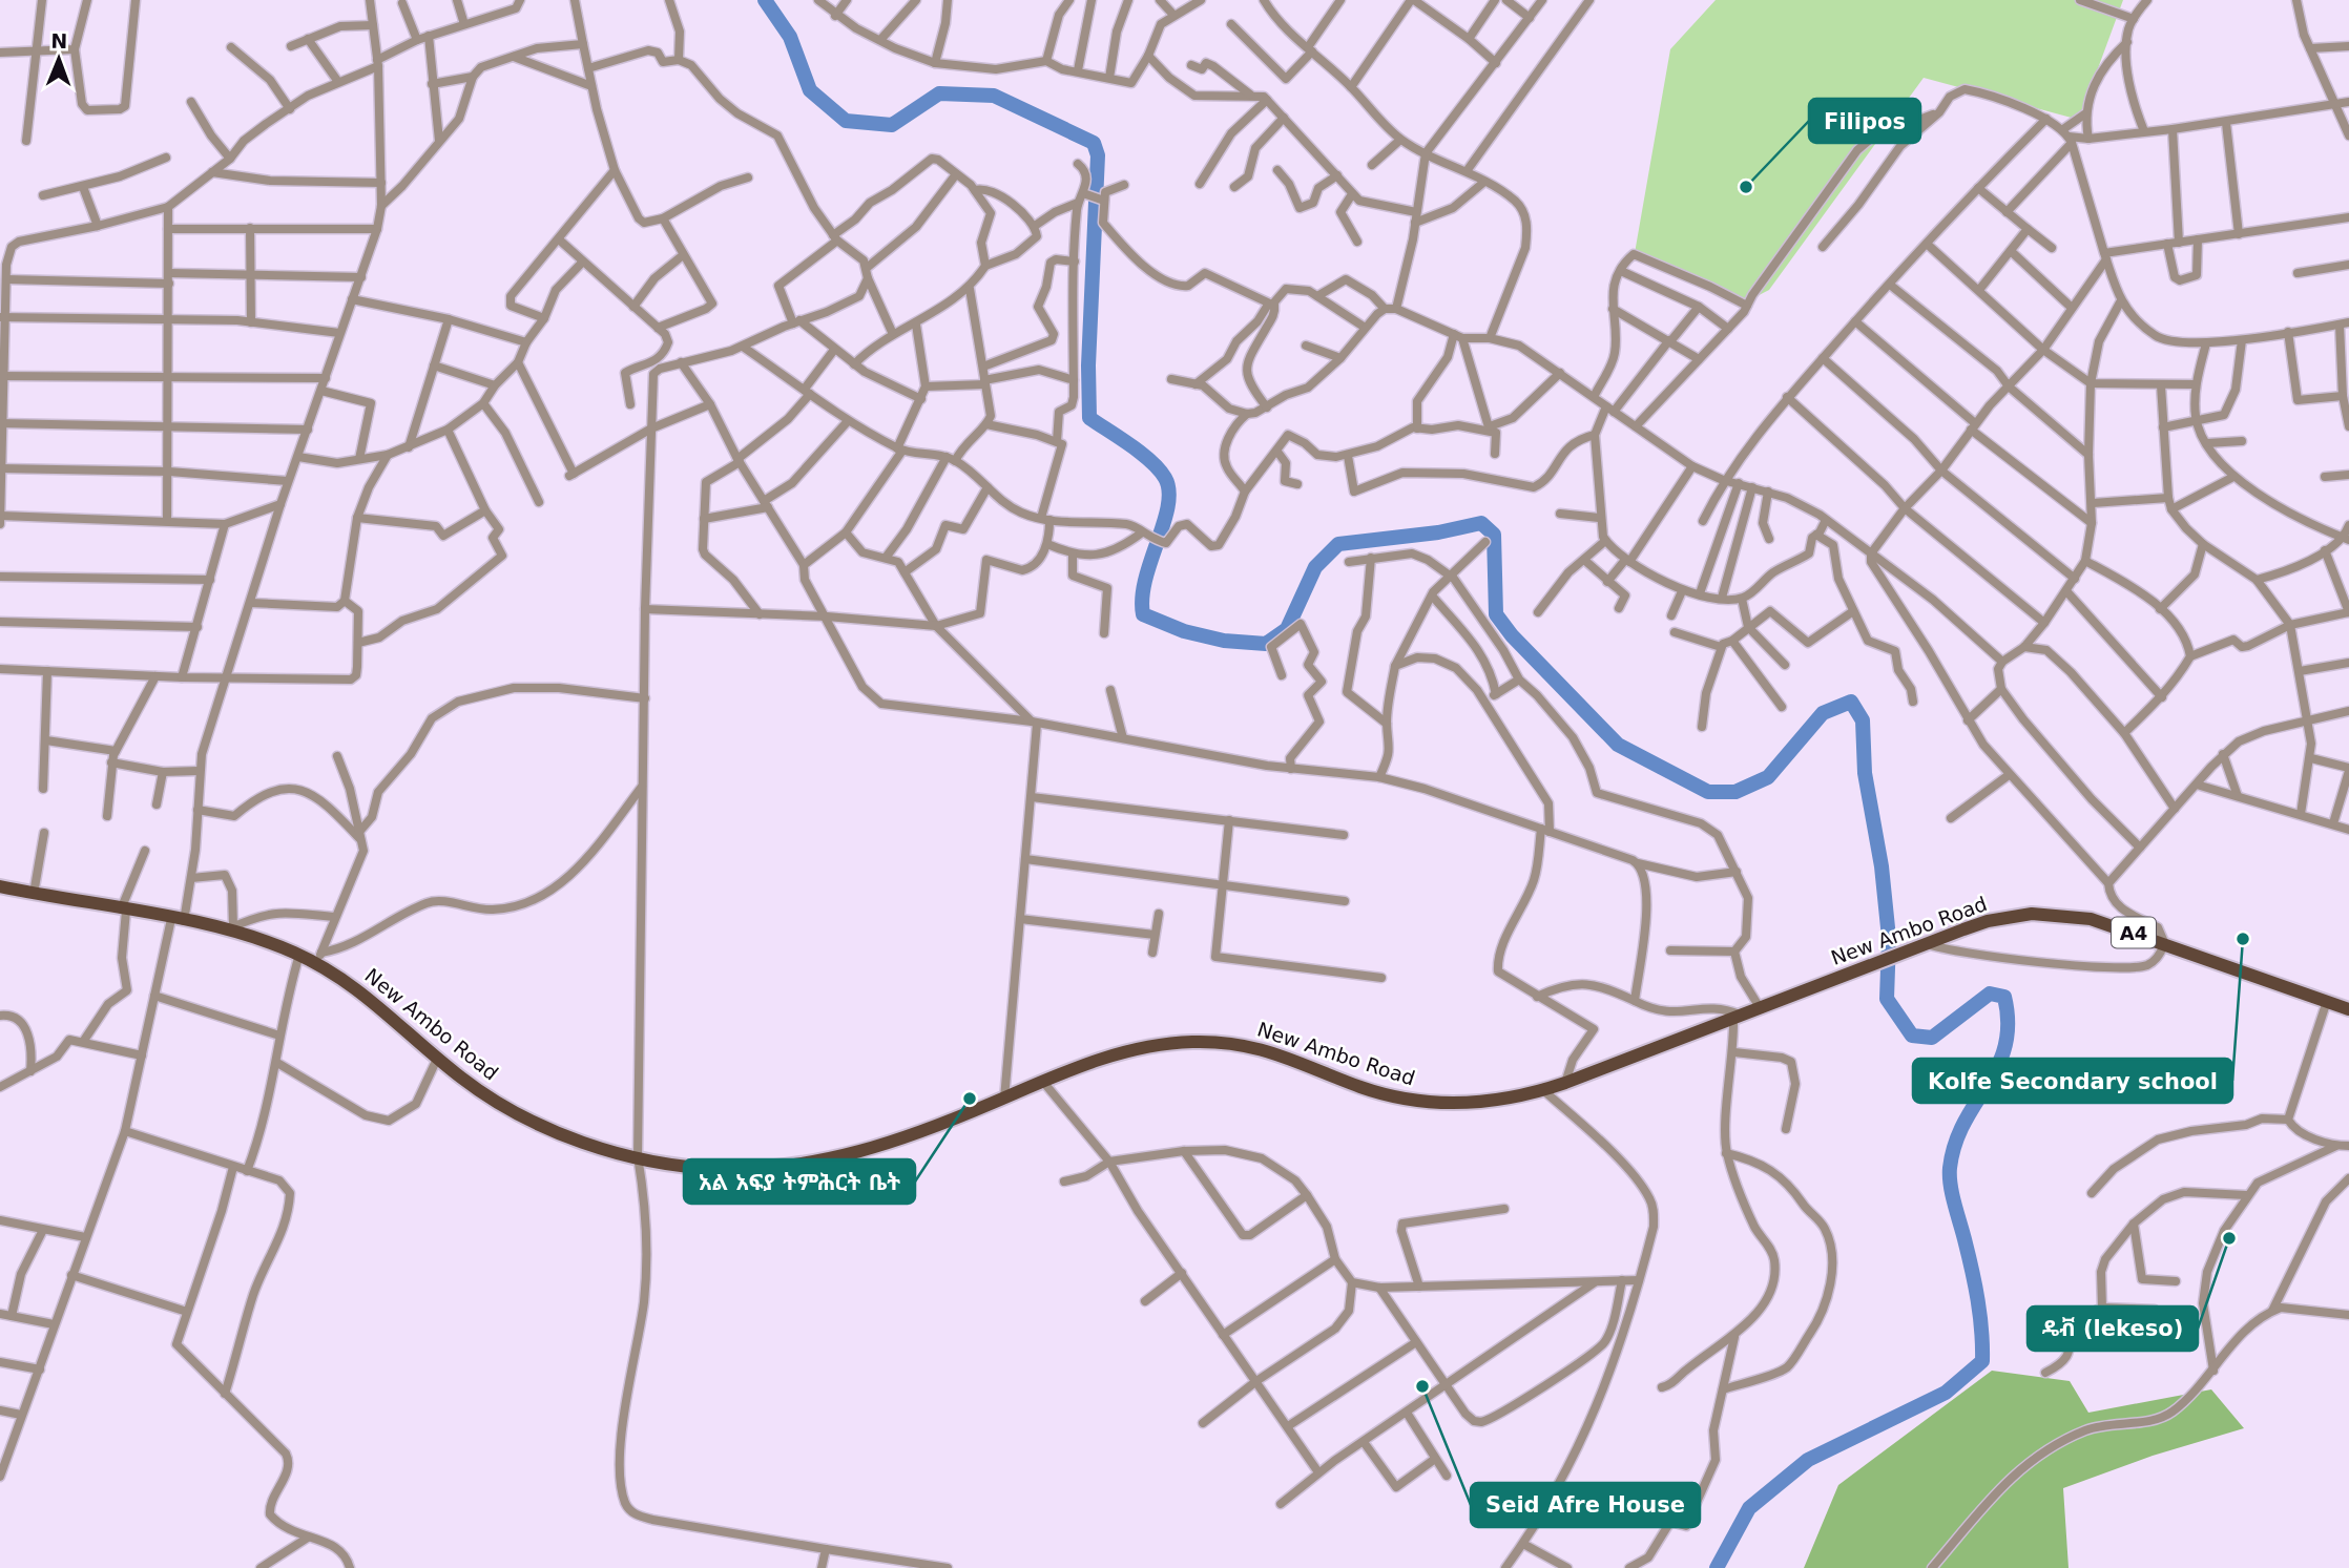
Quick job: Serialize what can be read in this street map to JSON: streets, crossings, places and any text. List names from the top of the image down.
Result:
{
  "streets": {
    "main road": ["New Ambo Road", "A4"]
  },
  "places": [
    "Filipos",
    "Kolfe Secondary school",
    "አል አፍያ ትምሕርት ቤት",
    "ዴቭ (lekeso)",
    "Seid Afre House"
  ],
  "north": "top"
}
